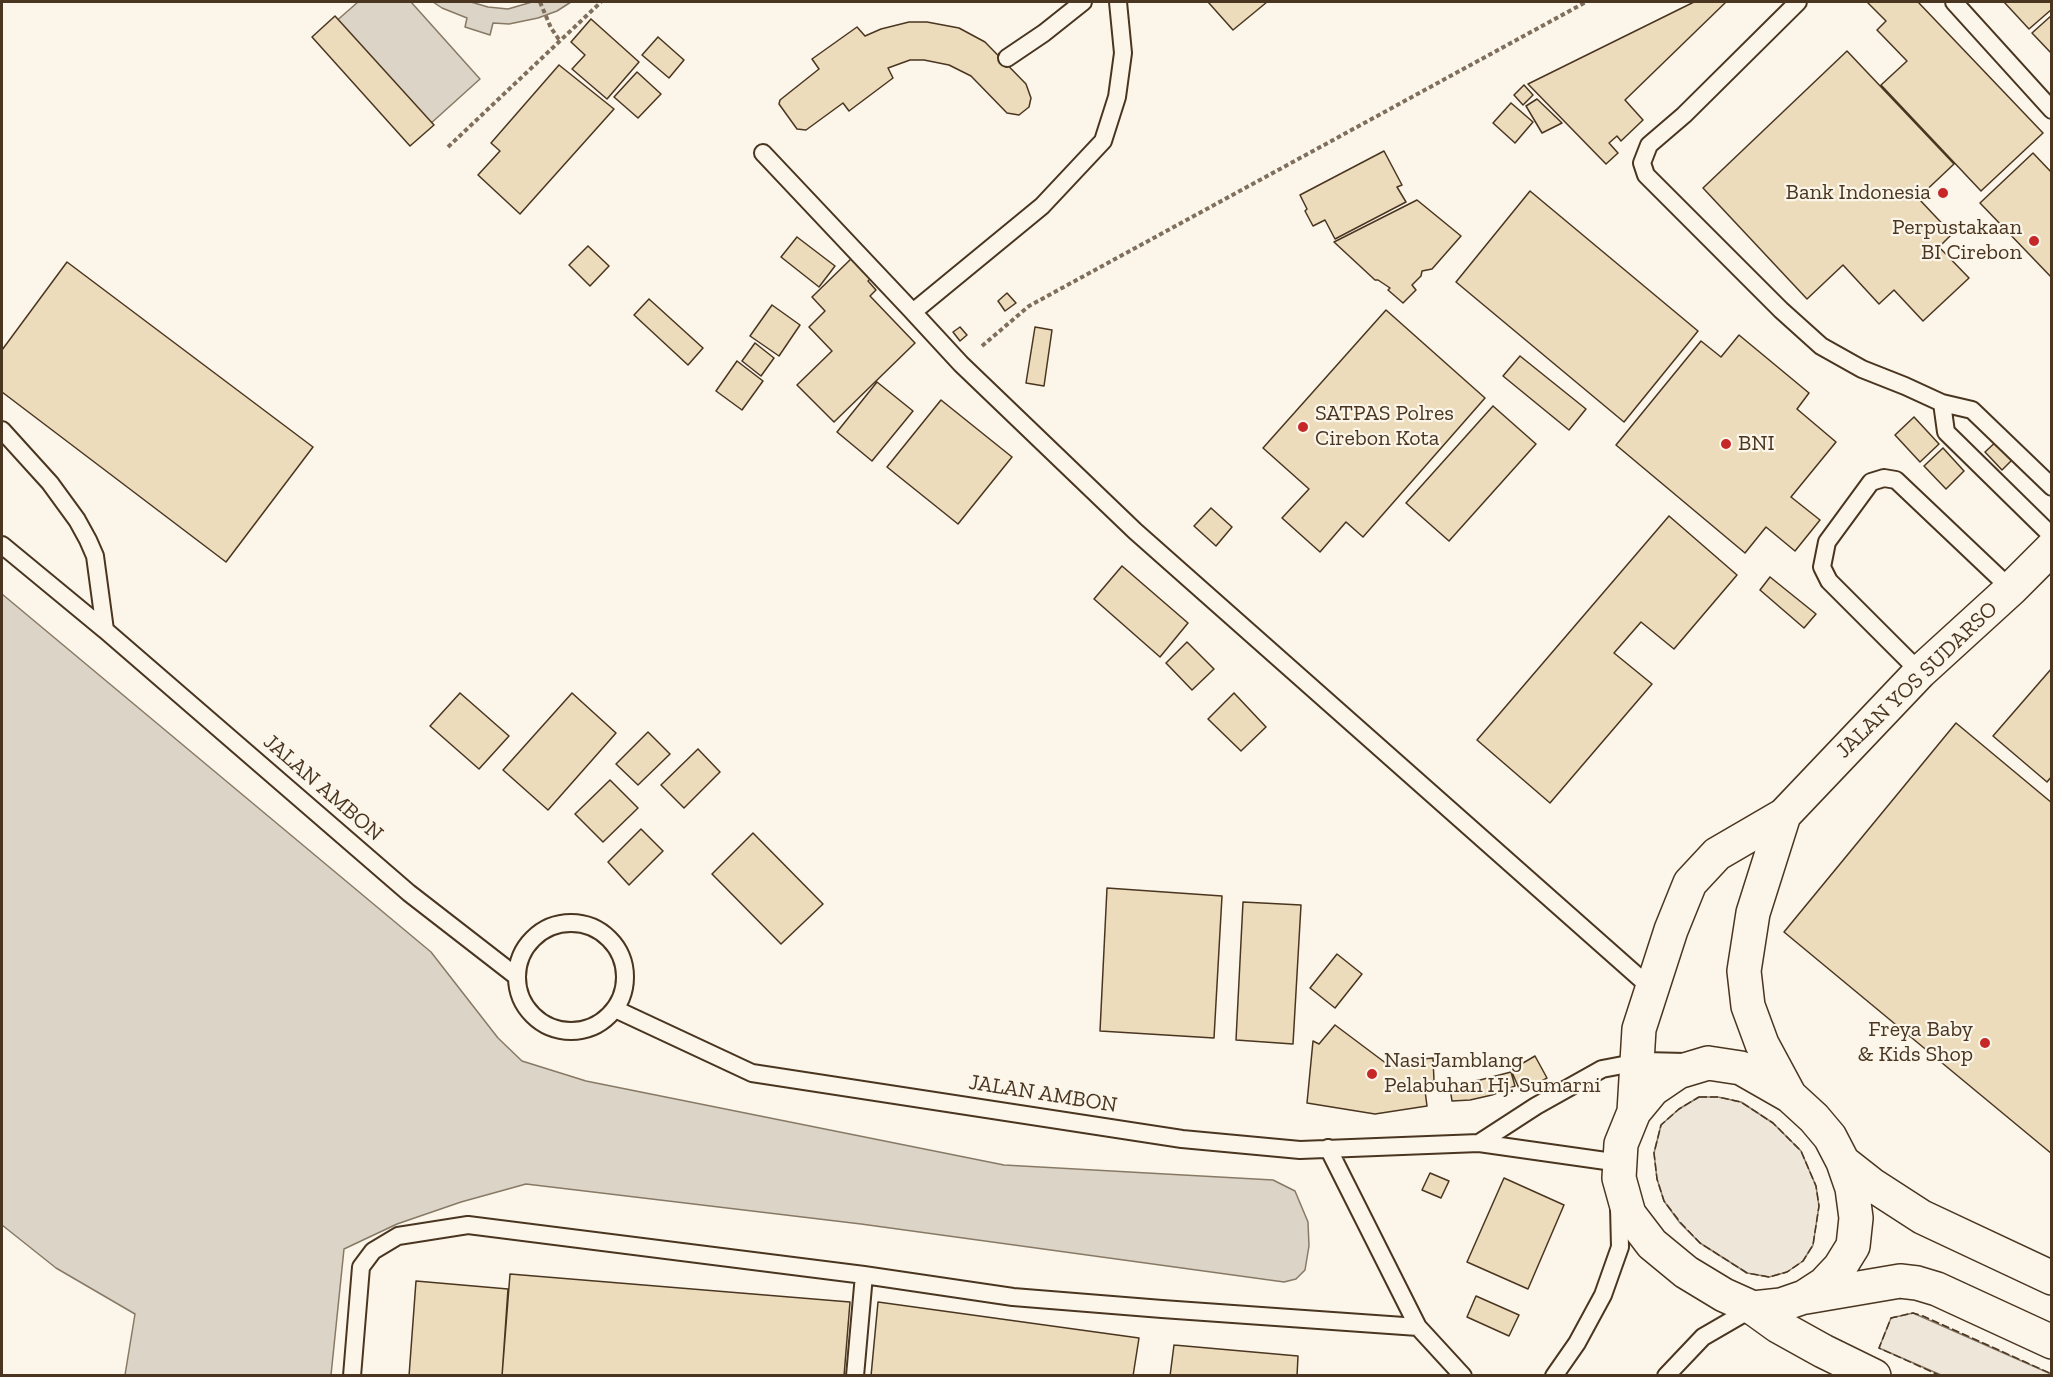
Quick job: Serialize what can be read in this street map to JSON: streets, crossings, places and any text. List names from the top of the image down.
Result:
{
  "streets": {
    "main road": ["JALAN YOS SUDARSO"],
    "lane": ["JALAN AMBON"]
  },
  "places": [
    "Bank Indonesia",
    "Perpustakaan BI Cirebon",
    "SATPAS Polres Cirebon Kota",
    "BNI",
    "Freya Baby & Kids Shop",
    "Nasi Jamblang Pelabuhan Hj. Sumarni"
  ]
}
